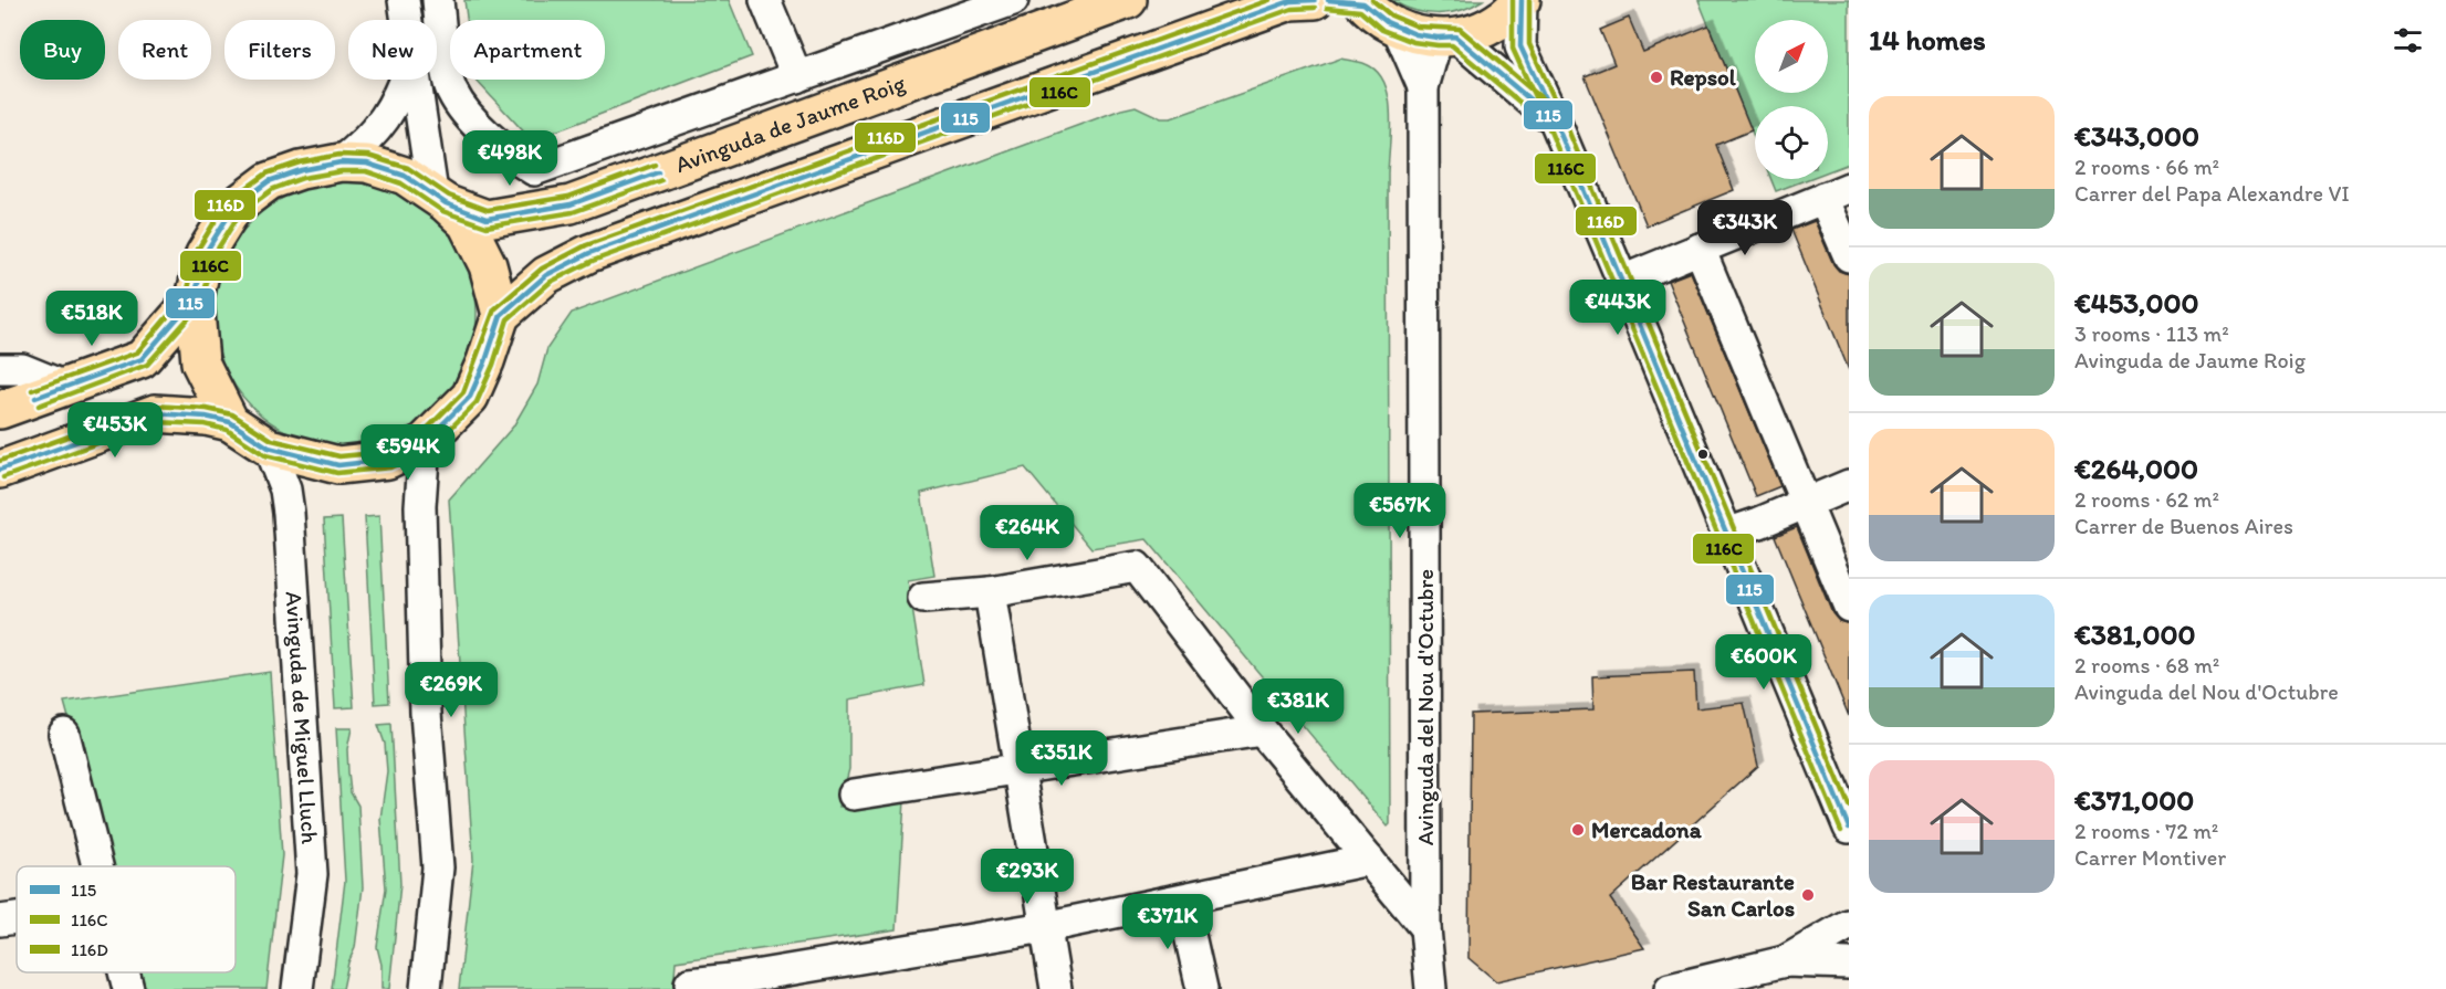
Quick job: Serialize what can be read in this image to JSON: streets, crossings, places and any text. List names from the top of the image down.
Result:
{
  "streets": {
    "main road": ["Avinguda de Jaume Roig"],
    "street": ["Avinguda del Nou d'Octubre", "Avinguda de Miguel Lluch"]
  },
  "places": ["Repsol", "Mercadona", "Bar Restaurante San Carlos"],
  "lines": ["transit line 115", "transit line 116C", "transit line 116D"],
  "legend": ["115", "116C", "116D"],
  "north": "top right",
  "page": {
    "heading": "14 homes",
    "chip": [
      "Buy",
      "Rent",
      "Filters",
      "New",
      "Apartment"
    ],
    "list": [
      {
        "name": "€343,000",
        "note": "2 rooms · 66 m² · Carrer del Papa Alexandre VI"
      },
      {
        "name": "€453,000",
        "note": "3 rooms · 113 m² · Avinguda de Jaume Roig"
      },
      {
        "name": "€264,000",
        "note": "2 rooms · 62 m² · Carrer de Buenos Aires"
      },
      {
        "name": "€381,000",
        "note": "2 rooms · 68 m² · Avinguda del Nou d'Octubre"
      },
      {
        "name": "€371,000",
        "note": "2 rooms · 72 m² · Carrer Montiver"
      }
    ],
    "price": [
      "€498K",
      "€343K",
      "€443K",
      "€518K",
      "€453K",
      "€594K",
      "€567K",
      "€264K",
      "€600K",
      "€269K",
      "€381K",
      "€351K",
      "€293K",
      "€371K"
    ]
  }
}
